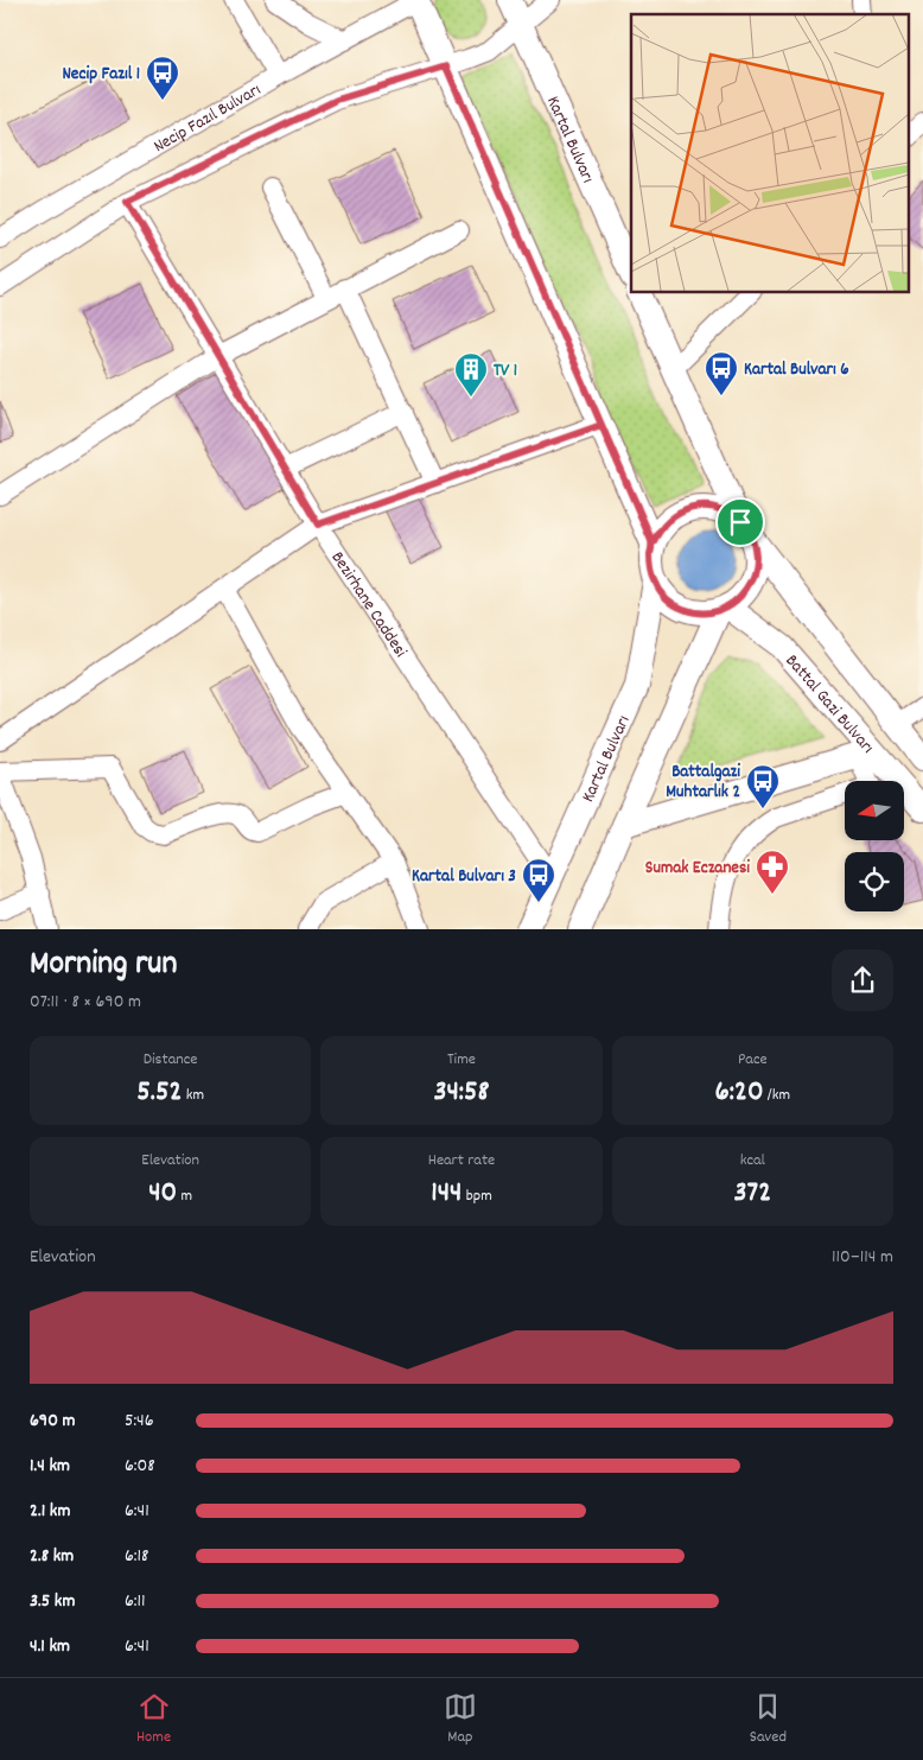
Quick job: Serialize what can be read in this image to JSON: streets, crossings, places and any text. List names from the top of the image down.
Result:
{
  "streets": {
    "main road": ["Kartal Bulvarı", "Battal Gazi Bulvarı"],
    "street": ["Necip Fazıl Bulvarı", "Bezirhane Caddesi"]
  },
  "crossings": [
    ["Necip Fazıl Bulvarı", "Kartal Bulvarı"],
    ["Necip Fazıl Bulvarı", "Bezirhane Caddesi"],
    ["Kartal Bulvarı", "Bezirhane Caddesi"],
    ["Kartal Bulvarı", "Battal Gazi Bulvarı"]
  ],
  "places": {
    "bus stop": [
      "Necip Fazıl 1",
      "Kartal Bulvarı 6",
      "Battalgazi Muhtarlık 2",
      "Kartal Bulvarı 3"
    ],
    "building": ["TV 1"],
    "pharmacy": ["Sumak Eczanesi"]
  },
  "north": "left",
  "page": {
    "heading": ["Morning run", "07:11 · 8 × 690 m"],
    "stats": [
      ["Distance", "5.52 km"],
      ["Time", "34:58"],
      ["Pace", "6:20 /km"],
      ["Elevation", "40 m"],
      ["Heart rate", "144 bpm"],
      ["kcal", "372"]
    ],
    "chart": ["Elevation", "110–114 m"],
    "list": [
      {
        "name": "690 m",
        "note": "5:46"
      },
      {
        "name": "1.4 km",
        "note": "6:08"
      },
      {
        "name": "2.1 km",
        "note": "6:41"
      },
      {
        "name": "2.8 km",
        "note": "6:18"
      },
      {
        "name": "3.5 km",
        "note": "6:11"
      },
      {
        "name": "4.1 km",
        "note": "6:41"
      }
    ],
    "tabs": ["Home", "Map", "Saved"]
  }
}
